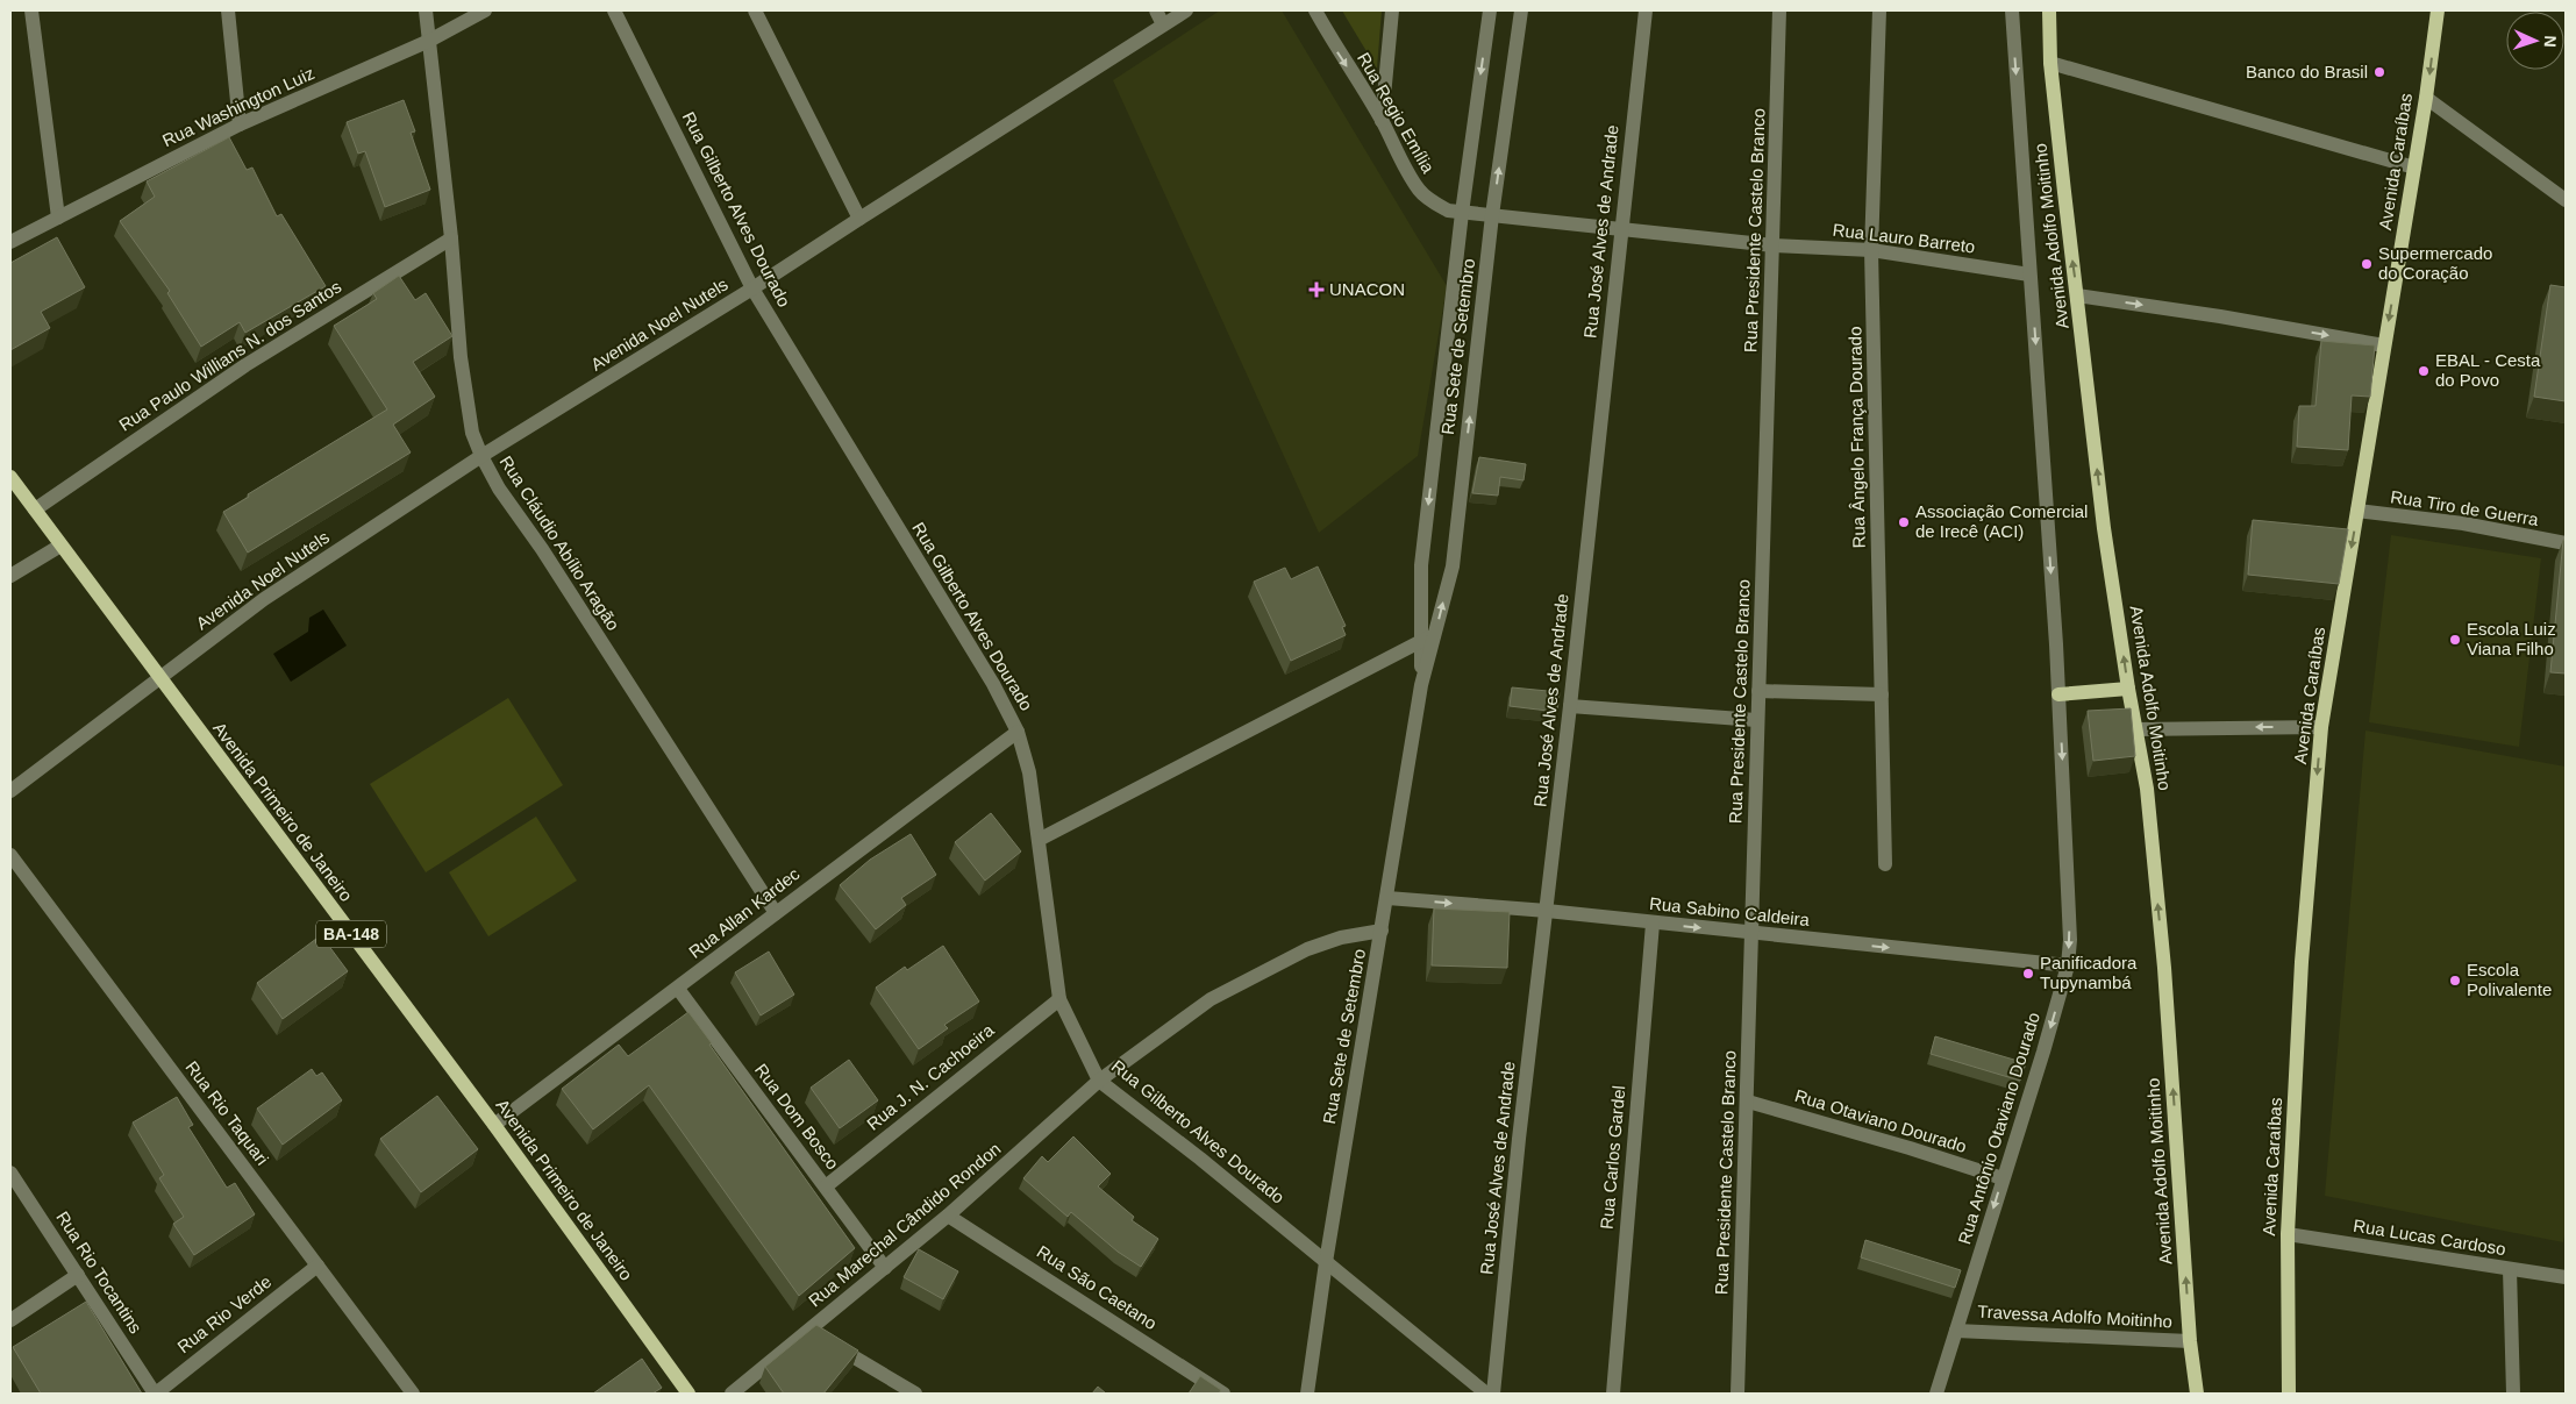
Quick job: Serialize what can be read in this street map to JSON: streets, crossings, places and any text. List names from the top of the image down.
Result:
{
  "streets": {
    "main road": [
      "Avenida Caraíbas",
      "Avenida Adolfo Moitinho",
      "Avenida Primeiro de Janeiro",
      "BA-148"
    ],
    "street": [
      "Rua Washington Luiz",
      "Rua Regio Emília",
      "Rua Gilberto Alves Dourado",
      "Rua Presidente Castelo Branco",
      "Rua José Alves de Andrade",
      "Rua Lauro Barreto",
      "Avenida Noel Nutels",
      "Rua Sete de Setembro",
      "Rua Paulo Willians N. dos Santos",
      "Rua Ângelo França Dourado",
      "Rua Tiro de Guerra",
      "Rua Cláudio Abílio Aragão",
      "Rua Sabino Caldeira",
      "Rua Allan Kardec",
      "Rua J. N. Cachoeira",
      "Rua Rio Taquari",
      "Rua Dom Bosco",
      "Rua Otaviano Dourado",
      "Rua Antônio Otaviano Dourado",
      "Rua Carlos Gardel",
      "Rua Marechal Cândido Rondon",
      "Rua Lucas Cardoso",
      "Rua Rio Tocantins",
      "Rua São Caetano",
      "Rua Rio Verde",
      "Travessa Adolfo Moitinho"
    ]
  },
  "crossings": [
    ["Rua Washington Luiz", "Rua Cláudio Abílio Aragão"],
    ["Rua Regio Emília", "Rua Lauro Barreto"],
    ["Rua Regio Emília", "Rua Sete de Setembro"],
    ["Avenida Caraíbas", "Rua Tiro de Guerra"],
    ["Avenida Caraíbas", "Rua Lucas Cardoso"],
    ["Rua Gilberto Alves Dourado", "Avenida Noel Nutels"],
    ["Rua Gilberto Alves Dourado", "Rua Sete de Setembro"],
    ["Rua Gilberto Alves Dourado", "Rua Allan Kardec"],
    ["Rua Gilberto Alves Dourado", "Rua J. N. Cachoeira"],
    ["Rua Gilberto Alves Dourado", "Rua Marechal Cândido Rondon"],
    ["Rua Presidente Castelo Branco", "Rua Lauro Barreto"],
    ["Rua Presidente Castelo Branco", "Rua Sabino Caldeira"],
    ["Rua Presidente Castelo Branco", "Rua Otaviano Dourado"],
    ["Rua José Alves de Andrade", "Rua Lauro Barreto"],
    ["Rua José Alves de Andrade", "Rua Sabino Caldeira"],
    ["Avenida Adolfo Moitinho", "Rua Lauro Barreto"],
    ["Avenida Adolfo Moitinho", "Rua Antônio Otaviano Dourado"],
    ["Avenida Adolfo Moitinho", "Travessa Adolfo Moitinho"],
    ["Rua Lauro Barreto", "Rua Sete de Setembro"],
    ["Rua Lauro Barreto", "Rua Ângelo França Dourado"],
    ["Avenida Noel Nutels", "Rua Cláudio Abílio Aragão"],
    ["Avenida Noel Nutels", "Avenida Primeiro de Janeiro"],
    ["Rua Sete de Setembro", "Rua Sabino Caldeira"],
    ["Rua Sete de Setembro", "Rua Marechal Cândido Rondon"],
    ["Rua Paulo Willians N. dos Santos", "Rua Cláudio Abílio Aragão"],
    ["Rua Paulo Willians N. dos Santos", "Avenida Primeiro de Janeiro"],
    ["Rua Cláudio Abílio Aragão", "Rua Allan Kardec"],
    ["Avenida Primeiro de Janeiro", "Rua Allan Kardec"],
    ["Rua Sabino Caldeira", "Rua Antônio Otaviano Dourado"],
    ["Rua Sabino Caldeira", "Rua Carlos Gardel"],
    ["Rua Allan Kardec", "Rua Dom Bosco"],
    ["Rua J. N. Cachoeira", "Rua Dom Bosco"],
    ["Rua Rio Taquari", "Rua Rio Verde"],
    ["Rua Dom Bosco", "Rua Marechal Cândido Rondon"],
    ["Rua Otaviano Dourado", "Rua Antônio Otaviano Dourado"],
    ["Rua Antônio Otaviano Dourado", "Travessa Adolfo Moitinho"],
    ["Rua Marechal Cândido Rondon", "Rua São Caetano"],
    ["Rua Rio Tocantins", "Rua Rio Verde"]
  ],
  "one_way": [
    "Rua Regio Emília",
    "Avenida Caraíbas",
    "Rua Sabino Caldeira",
    "Rua Antônio Otaviano Dourado"
  ],
  "places": {
    "other": [
      "Banco do Brasil",
      "Supermercado do Coração",
      "EBAL - Cesta do Povo",
      "Associação Comercial de Irecê (ACI)",
      "Escola Luiz Viana Filho",
      "Panificadora Tupynambá",
      "Escola Polivalente"
    ],
    "health": ["UNACON"]
  },
  "north": "right"
}
